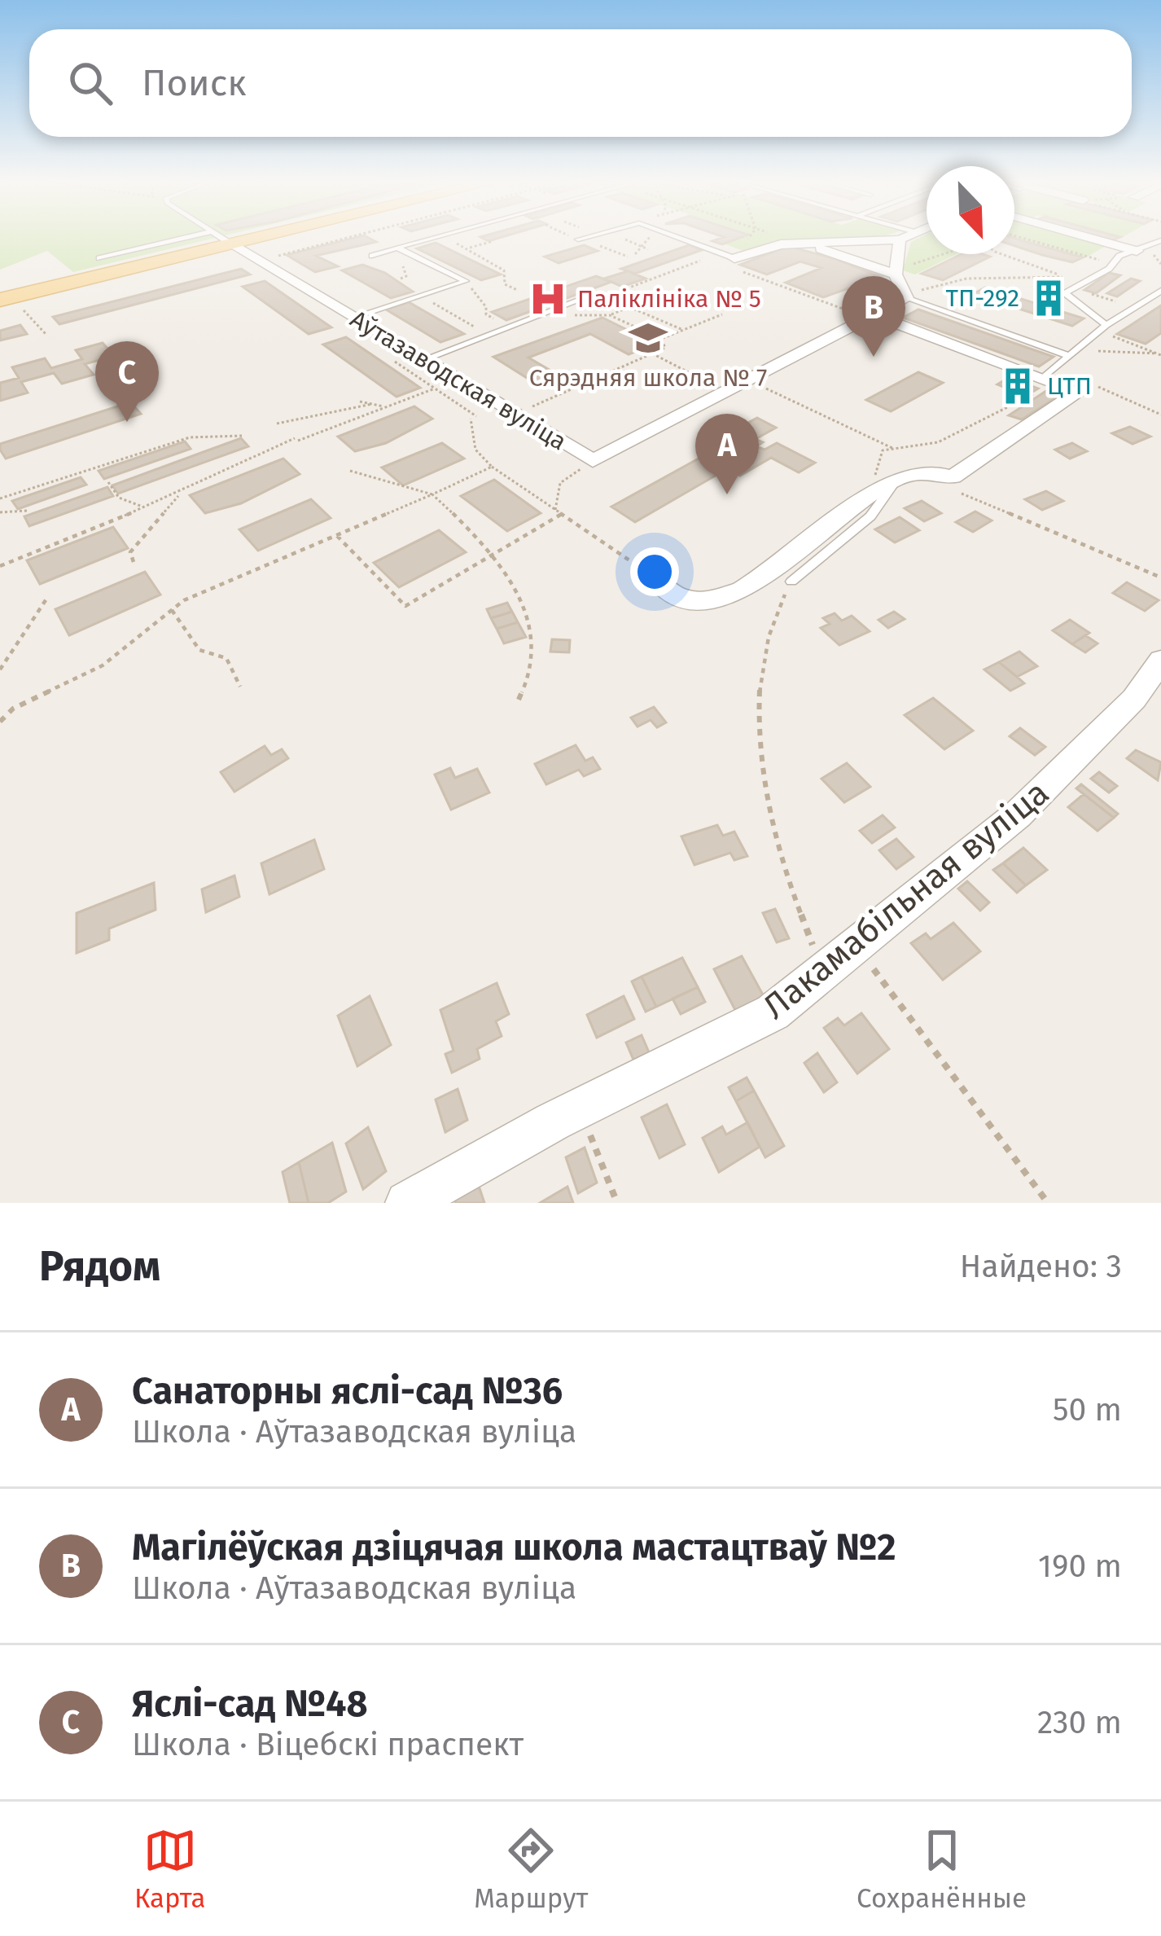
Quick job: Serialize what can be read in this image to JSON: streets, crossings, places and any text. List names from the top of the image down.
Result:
{
  "streets": {
    "street": ["Аўтазаводская вуліца", "Лакамабільная вуліца"]
  },
  "places": {
    "building": ["ТП-292", "ЦТП"],
    "hospital": ["Паліклініка № 5"],
    "school or university": ["Сярэдняя школа № 7"]
  },
  "north": "bottom right",
  "page": {
    "search": "Поиск",
    "pins": ["B", "C", "A"],
    "heading": ["Рядом", "Найдено: 3"],
    "list": [
      {
        "mark": "A",
        "name": "Санаторны яслі-сад №36",
        "note": "Школа · Аўтазаводская вуліца",
        "value": "50 m"
      },
      {
        "mark": "B",
        "name": "Магілёўская дзіцячая школа мастацтваў №2",
        "note": "Школа · Аўтазаводская вуліца",
        "value": "190 m"
      },
      {
        "mark": "C",
        "name": "Яслі-сад №48",
        "note": "Школа · Віцебскі праспект",
        "value": "230 m"
      }
    ],
    "nav": ["Карта", "Маршрут", "Сохранённые"]
  }
}
